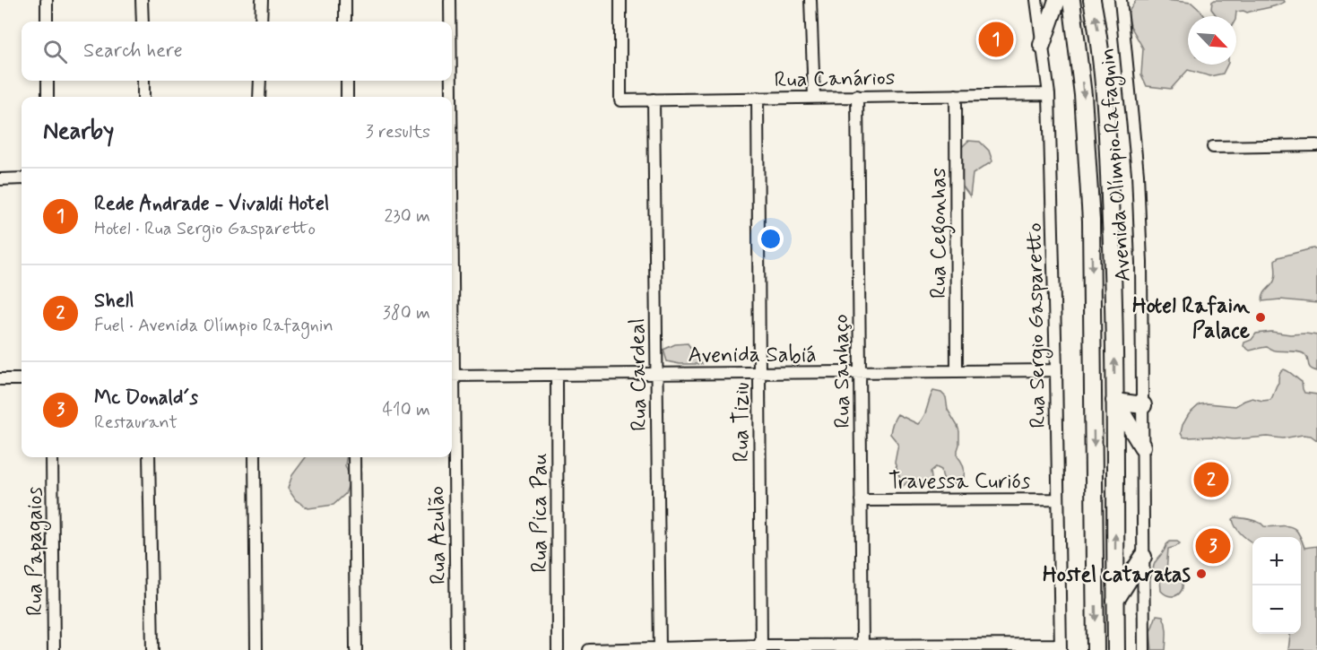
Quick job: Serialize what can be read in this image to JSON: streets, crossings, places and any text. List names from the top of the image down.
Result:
{
  "streets": {
    "street": [
      "Rua Canários",
      "Avenida Olímpio Rafagnin",
      "Rua Cegonhas",
      "Rua Sergio Gasparetto",
      "Avenida Sabiá",
      "Rua Sanhaço",
      "Rua Cardeal",
      "Rua Tiziu",
      "Travessa Curiós",
      "Rua Pica Pau",
      "Rua Azulão",
      "Rua Papagaios"
    ]
  },
  "crossings": [
    ["Rua Canários", "Rua Cegonhas"],
    ["Rua Canários", "Rua Sergio Gasparetto"],
    ["Rua Canários", "Rua Sanhaço"],
    ["Rua Canários", "Rua Cardeal"],
    ["Rua Canários", "Rua Tiziu"],
    ["Rua Cegonhas", "Avenida Sabiá"],
    ["Rua Sergio Gasparetto", "Avenida Sabiá"],
    ["Rua Sergio Gasparetto", "Travessa Curiós"],
    ["Avenida Sabiá", "Rua Sanhaço"],
    ["Avenida Sabiá", "Rua Cardeal"],
    ["Avenida Sabiá", "Rua Tiziu"],
    ["Avenida Sabiá", "Rua Pica Pau"],
    ["Rua Sanhaço", "Travessa Curiós"]
  ],
  "places": ["Hotel Rafain Palace", "Hostel cataratas"],
  "north": "bottom right",
  "page": {
    "pins": ["1", "2", "3"],
    "search": "Search here",
    "heading": ["Nearby", "3 results"],
    "list": [
      {
        "mark": "1",
        "name": "Rede Andrade - Vivaldi Hotel",
        "note": "Hotel · Rua Sergio Gasparetto",
        "value": "230 m"
      },
      {
        "mark": "2",
        "name": "Shell",
        "note": "Fuel · Avenida Olímpio Rafagnin",
        "value": "380 m"
      },
      {
        "mark": "3",
        "name": "Mc Donald´s",
        "note": "Restaurant",
        "value": "410 m"
      }
    ],
    "map_buttons": ["+", "−"]
  }
}
